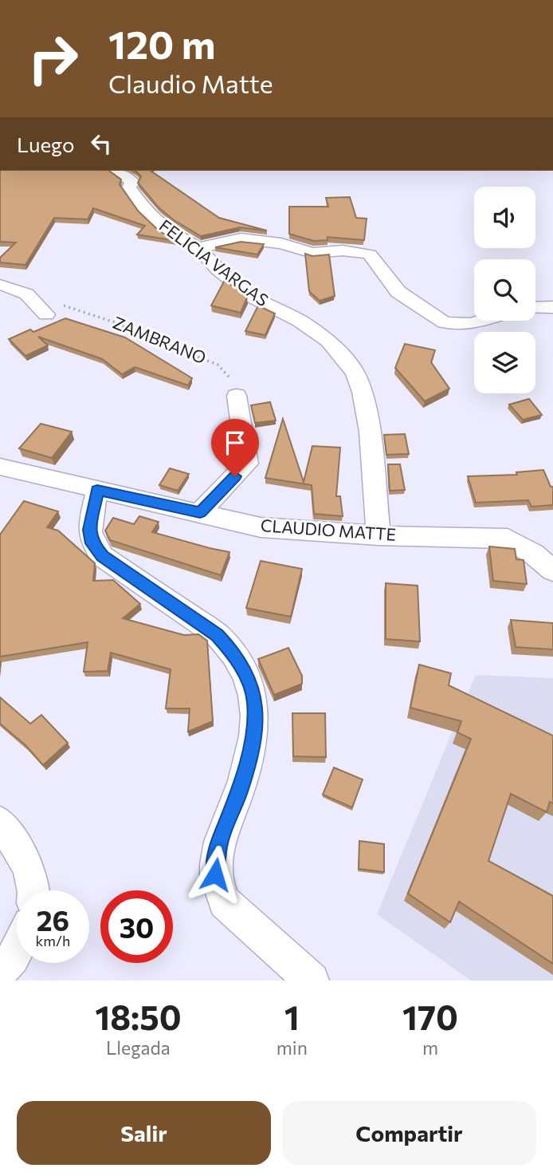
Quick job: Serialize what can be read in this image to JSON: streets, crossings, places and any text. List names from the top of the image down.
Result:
{
  "streets": {
    "street": ["FELICIA VARGAS", "CLAUDIO MATTE"],
    "path": ["ZAMBRANO"]
  },
  "crossings": [
    ["FELICIA VARGAS", "CLAUDIO MATTE"]
  ],
  "page": {
    "turn": ["120 m", "Claudio Matte"],
    "then": "Luego",
    "speed": "26 km/h",
    "limit": "30",
    "eta": [
      "18:50",
      "Llegada",
      "1",
      "min",
      "170",
      "m"
    ],
    "buttons": ["Salir", "Compartir"]
  }
}
